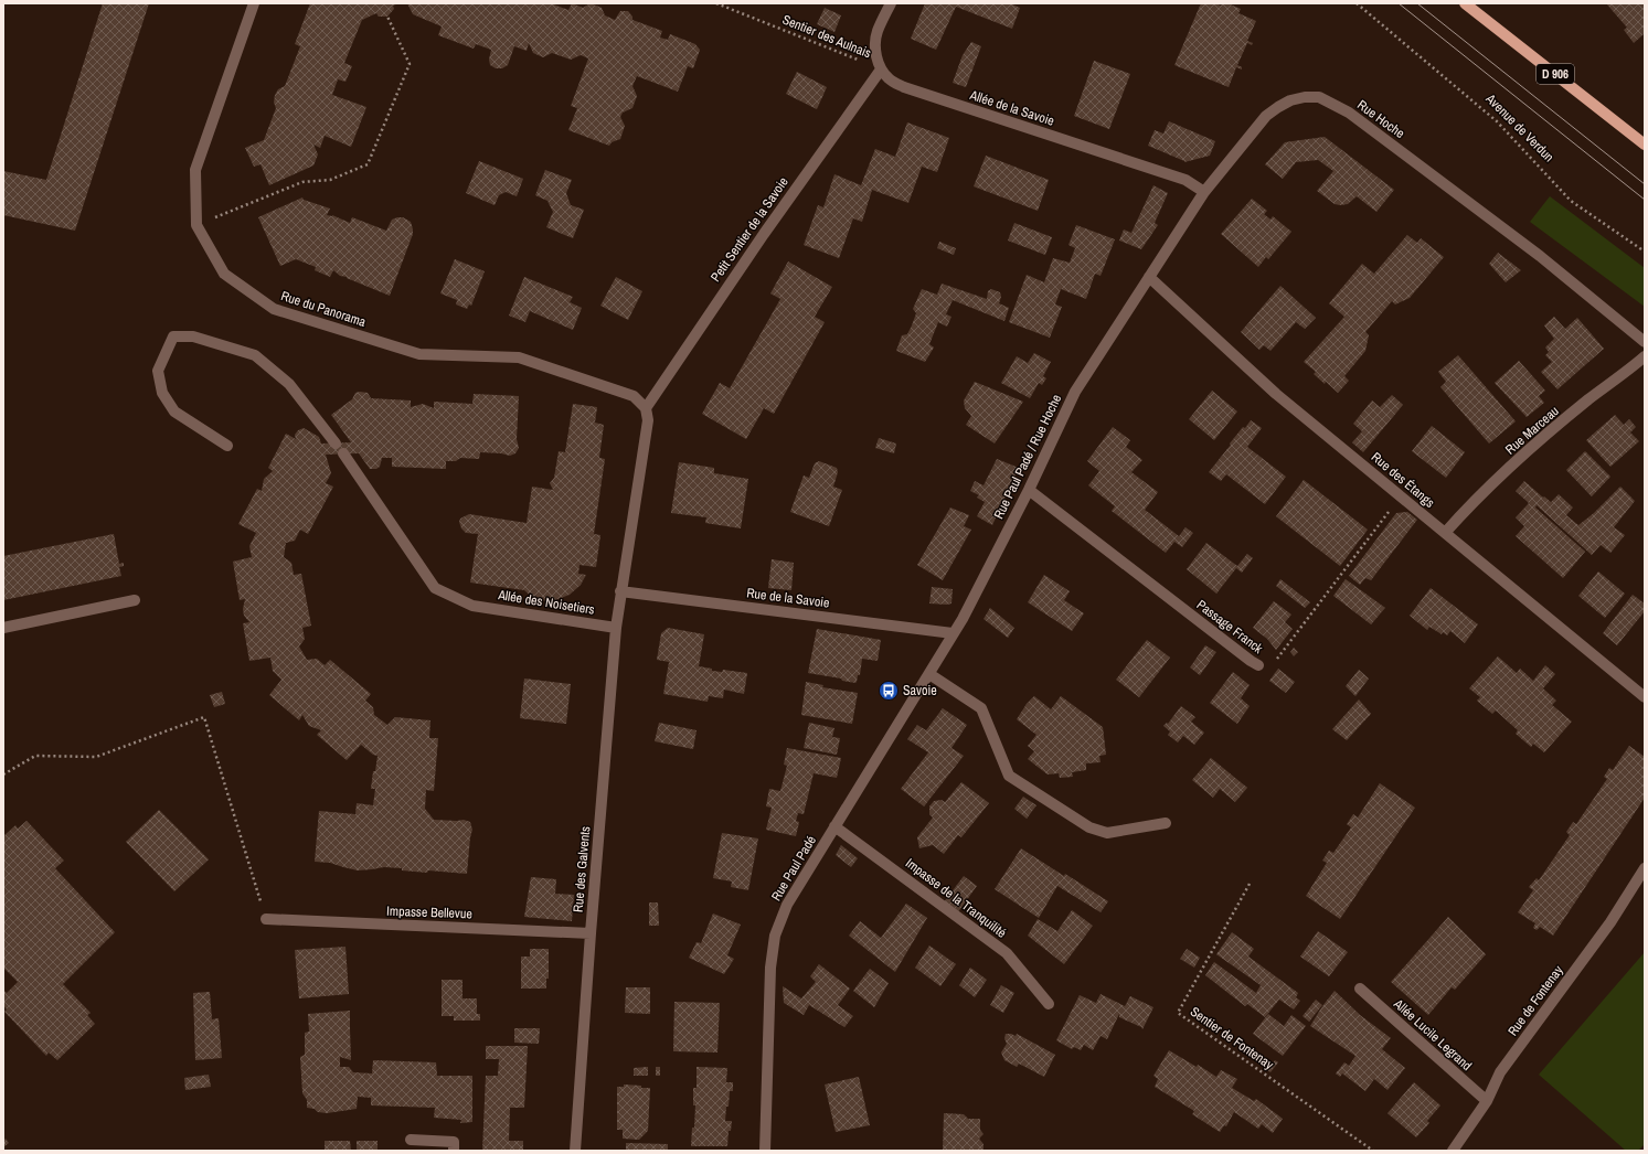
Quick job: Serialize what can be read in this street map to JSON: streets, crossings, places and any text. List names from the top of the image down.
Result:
{
  "streets": {
    "main road": ["D 906"],
    "street": [
      "Allée de la Savoie",
      "Rue Hoche",
      "Petit Sentier de la Savoie",
      "Rue du Panorama",
      "Rue Marceau",
      "Rue Paul Padé / Rue Hoche",
      "Rue des Étangs",
      "Rue de la Savoie",
      "Allée des Noisetiers",
      "Passage Franck",
      "Rue Paul Padé",
      "Rue des Galvents",
      "Impasse de la Tranquilité",
      "Impasse Bellevue",
      "Rue de Fontenay",
      "Allée Lucile Legrand"
    ],
    "path": ["Sentier des Aulnais", "Avenue de Verdun", "Sentier de Fontenay"]
  },
  "crossings": [
    ["Sentier des Aulnais", "Allée de la Savoie"],
    ["Sentier des Aulnais", "Petit Sentier de la Savoie"],
    ["Allée de la Savoie", "Rue Hoche"],
    ["Allée de la Savoie", "Petit Sentier de la Savoie"],
    ["Rue Hoche", "Rue Paul Padé / Rue Hoche"],
    ["Rue Hoche", "Rue des Étangs"],
    ["Petit Sentier de la Savoie", "Rue du Panorama"],
    ["Petit Sentier de la Savoie", "Rue des Galvents"],
    ["Rue du Panorama", "Rue des Galvents"],
    ["Rue Marceau", "Rue des Étangs"],
    ["Rue Paul Padé / Rue Hoche", "Rue de la Savoie"],
    ["Rue Paul Padé / Rue Hoche", "Passage Franck"],
    ["Rue Paul Padé / Rue Hoche", "Rue Paul Padé"],
    ["Rue de la Savoie", "Rue Paul Padé"],
    ["Rue de la Savoie", "Rue des Galvents"],
    ["Allée des Noisetiers", "Rue des Galvents"],
    ["Rue Paul Padé", "Impasse de la Tranquilité"],
    ["Rue des Galvents", "Impasse Bellevue"],
    ["Rue de Fontenay", "Allée Lucile Legrand"]
  ],
  "places": {
    "bus stop": ["Savoie"]
  }
}
